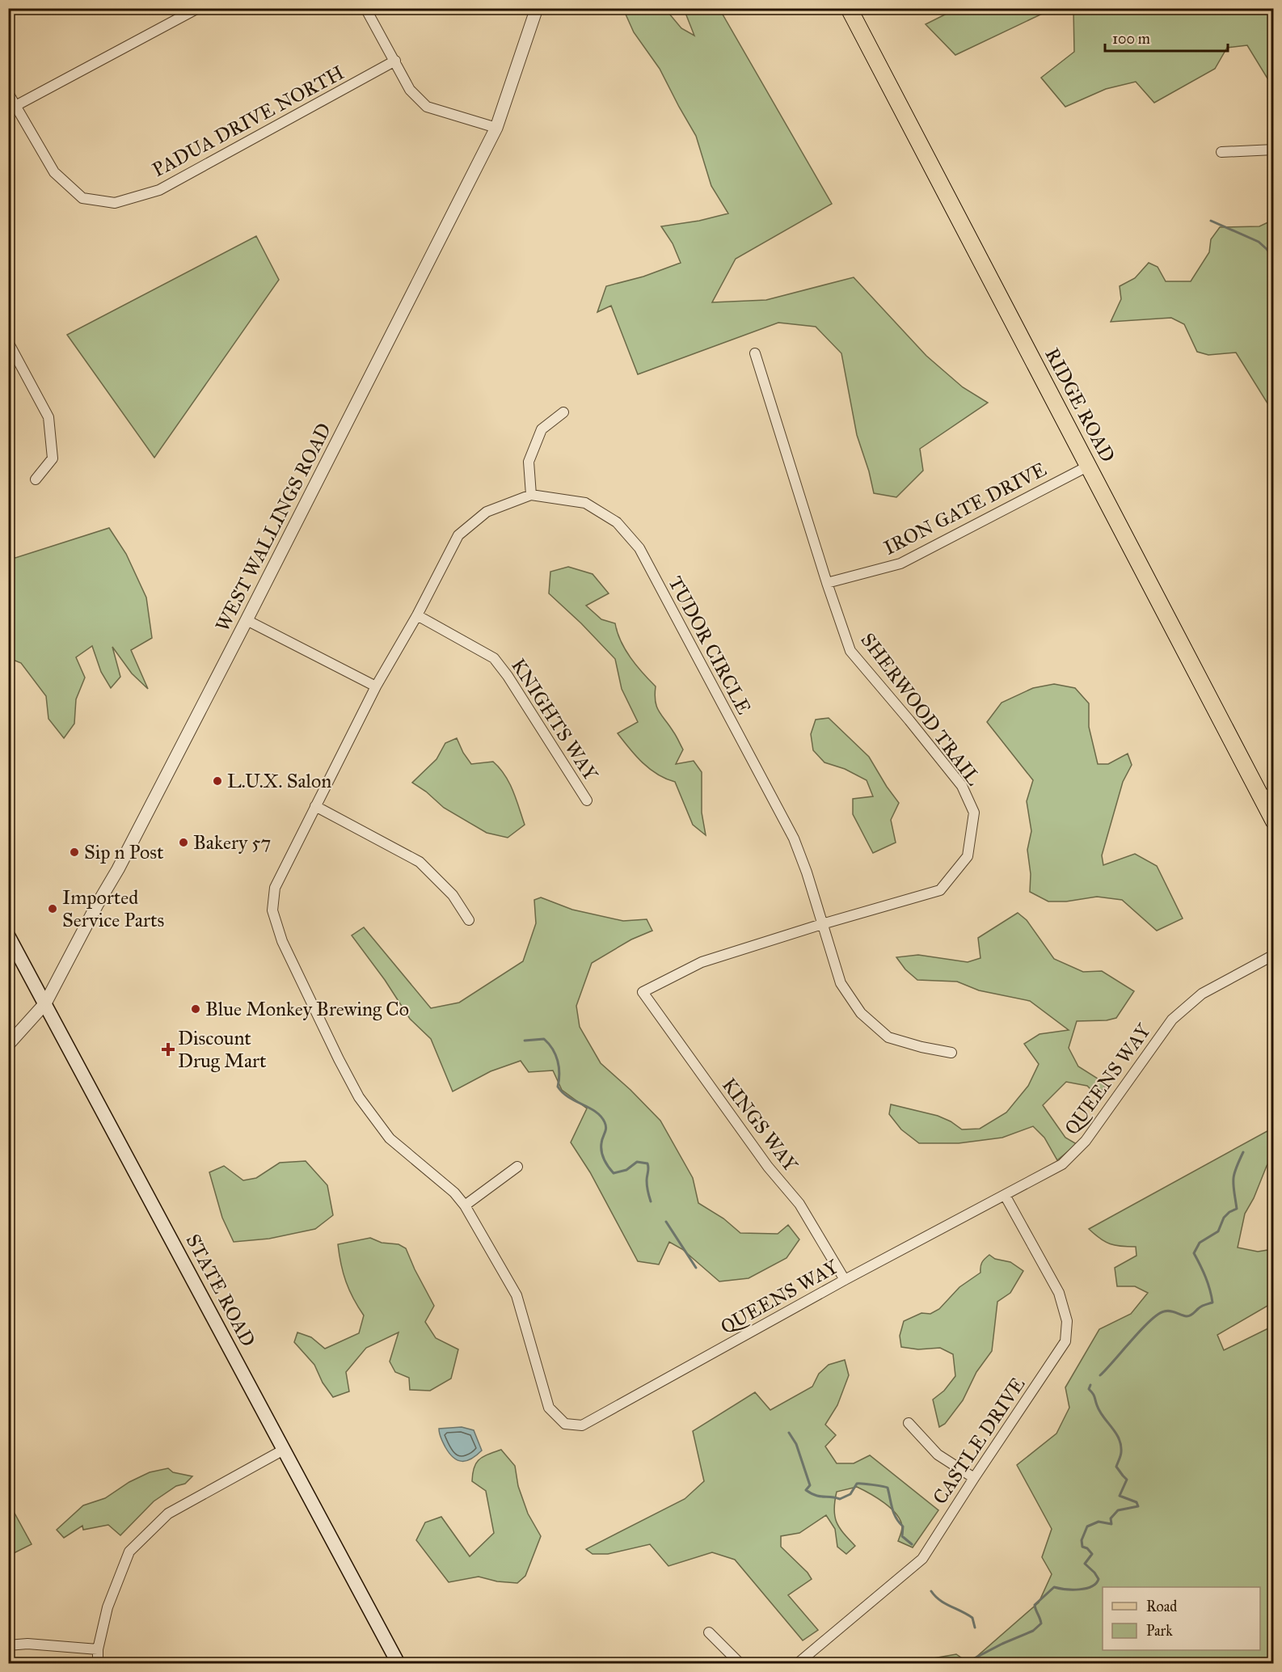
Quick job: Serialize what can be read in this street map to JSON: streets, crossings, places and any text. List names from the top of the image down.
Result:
{
  "streets": {
    "main road": ["RIDGE ROAD", "STATE ROAD"],
    "street": [
      "PADUA DRIVE NORTH",
      "IRON GATE DRIVE",
      "WEST WALLINGS ROAD",
      "TUDOR CIRCLE",
      "SHERWOOD TRAIL",
      "KNIGHTS WAY",
      "QUEENS WAY",
      "KINGS WAY",
      "CASTLE DRIVE"
    ]
  },
  "crossings": [
    ["RIDGE ROAD", "IRON GATE DRIVE"],
    ["IRON GATE DRIVE", "SHERWOOD TRAIL"],
    ["WEST WALLINGS ROAD", "STATE ROAD"],
    ["TUDOR CIRCLE", "SHERWOOD TRAIL"],
    ["TUDOR CIRCLE", "KNIGHTS WAY"],
    ["TUDOR CIRCLE", "QUEENS WAY"],
    ["SHERWOOD TRAIL", "KINGS WAY"],
    ["QUEENS WAY", "KINGS WAY"],
    ["QUEENS WAY", "CASTLE DRIVE"]
  ],
  "places": {
    "other": [
      "L.U.X. Salon",
      "Bakery 57",
      "Sip n Post",
      "Imported Service Parts",
      "Blue Monkey Brewing Co"
    ],
    "health": ["Discount Drug Mart"]
  },
  "legend": ["Road", "Park"],
  "scale_bar": "100 m"
}
